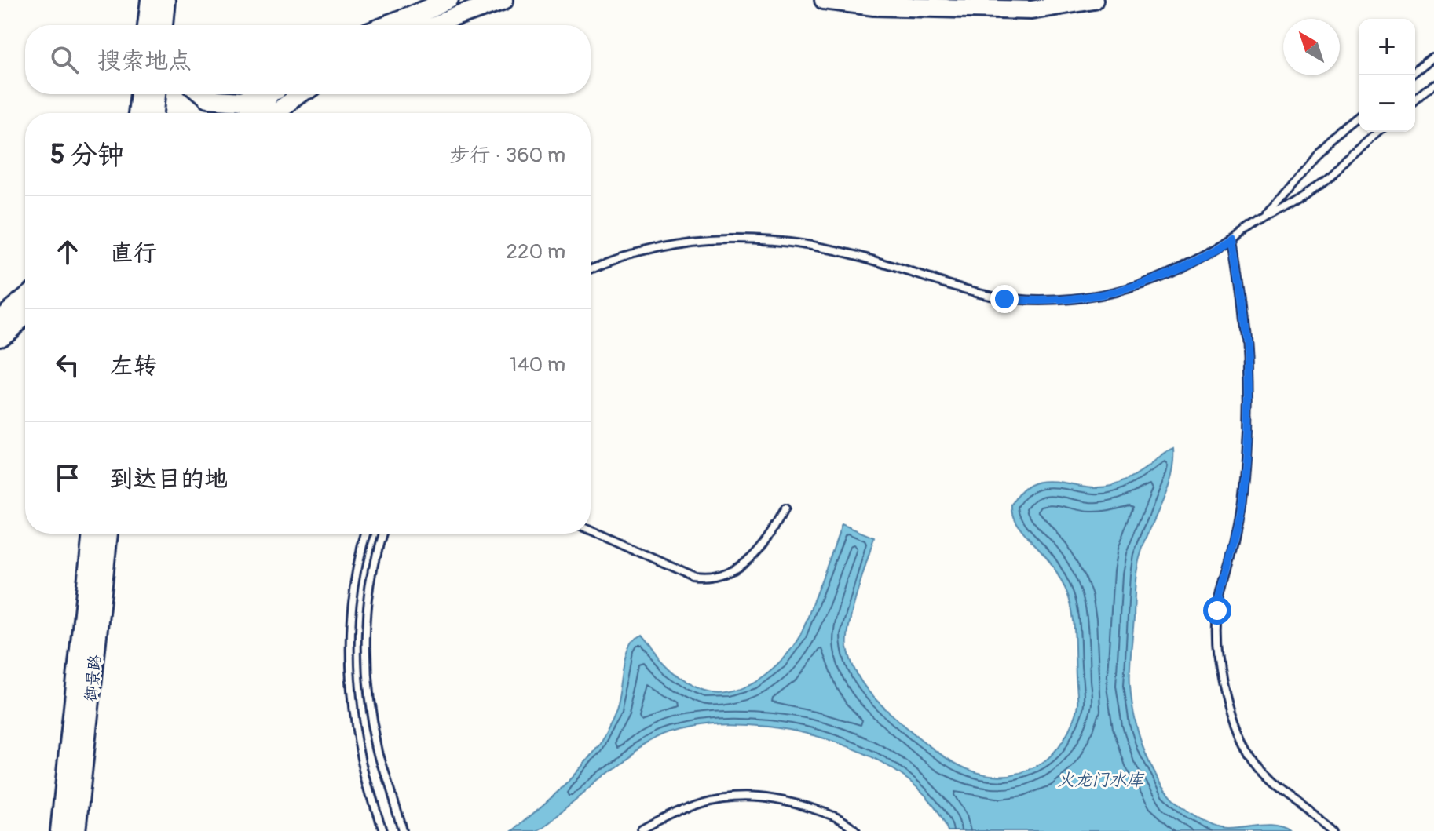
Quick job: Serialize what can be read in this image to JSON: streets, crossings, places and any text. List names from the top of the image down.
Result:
{
  "streets": {
    "main road": ["御景路"]
  },
  "water": ["火龙门水库"],
  "north": "top left",
  "page": {
    "map_buttons": ["+", "−"],
    "search": "搜索地点",
    "heading": ["5 分钟", "步行 · 360 m"],
    "list": [
      ["直行", "220 m"],
      ["左转", "140 m"],
      "到达目的地"
    ]
  }
}
